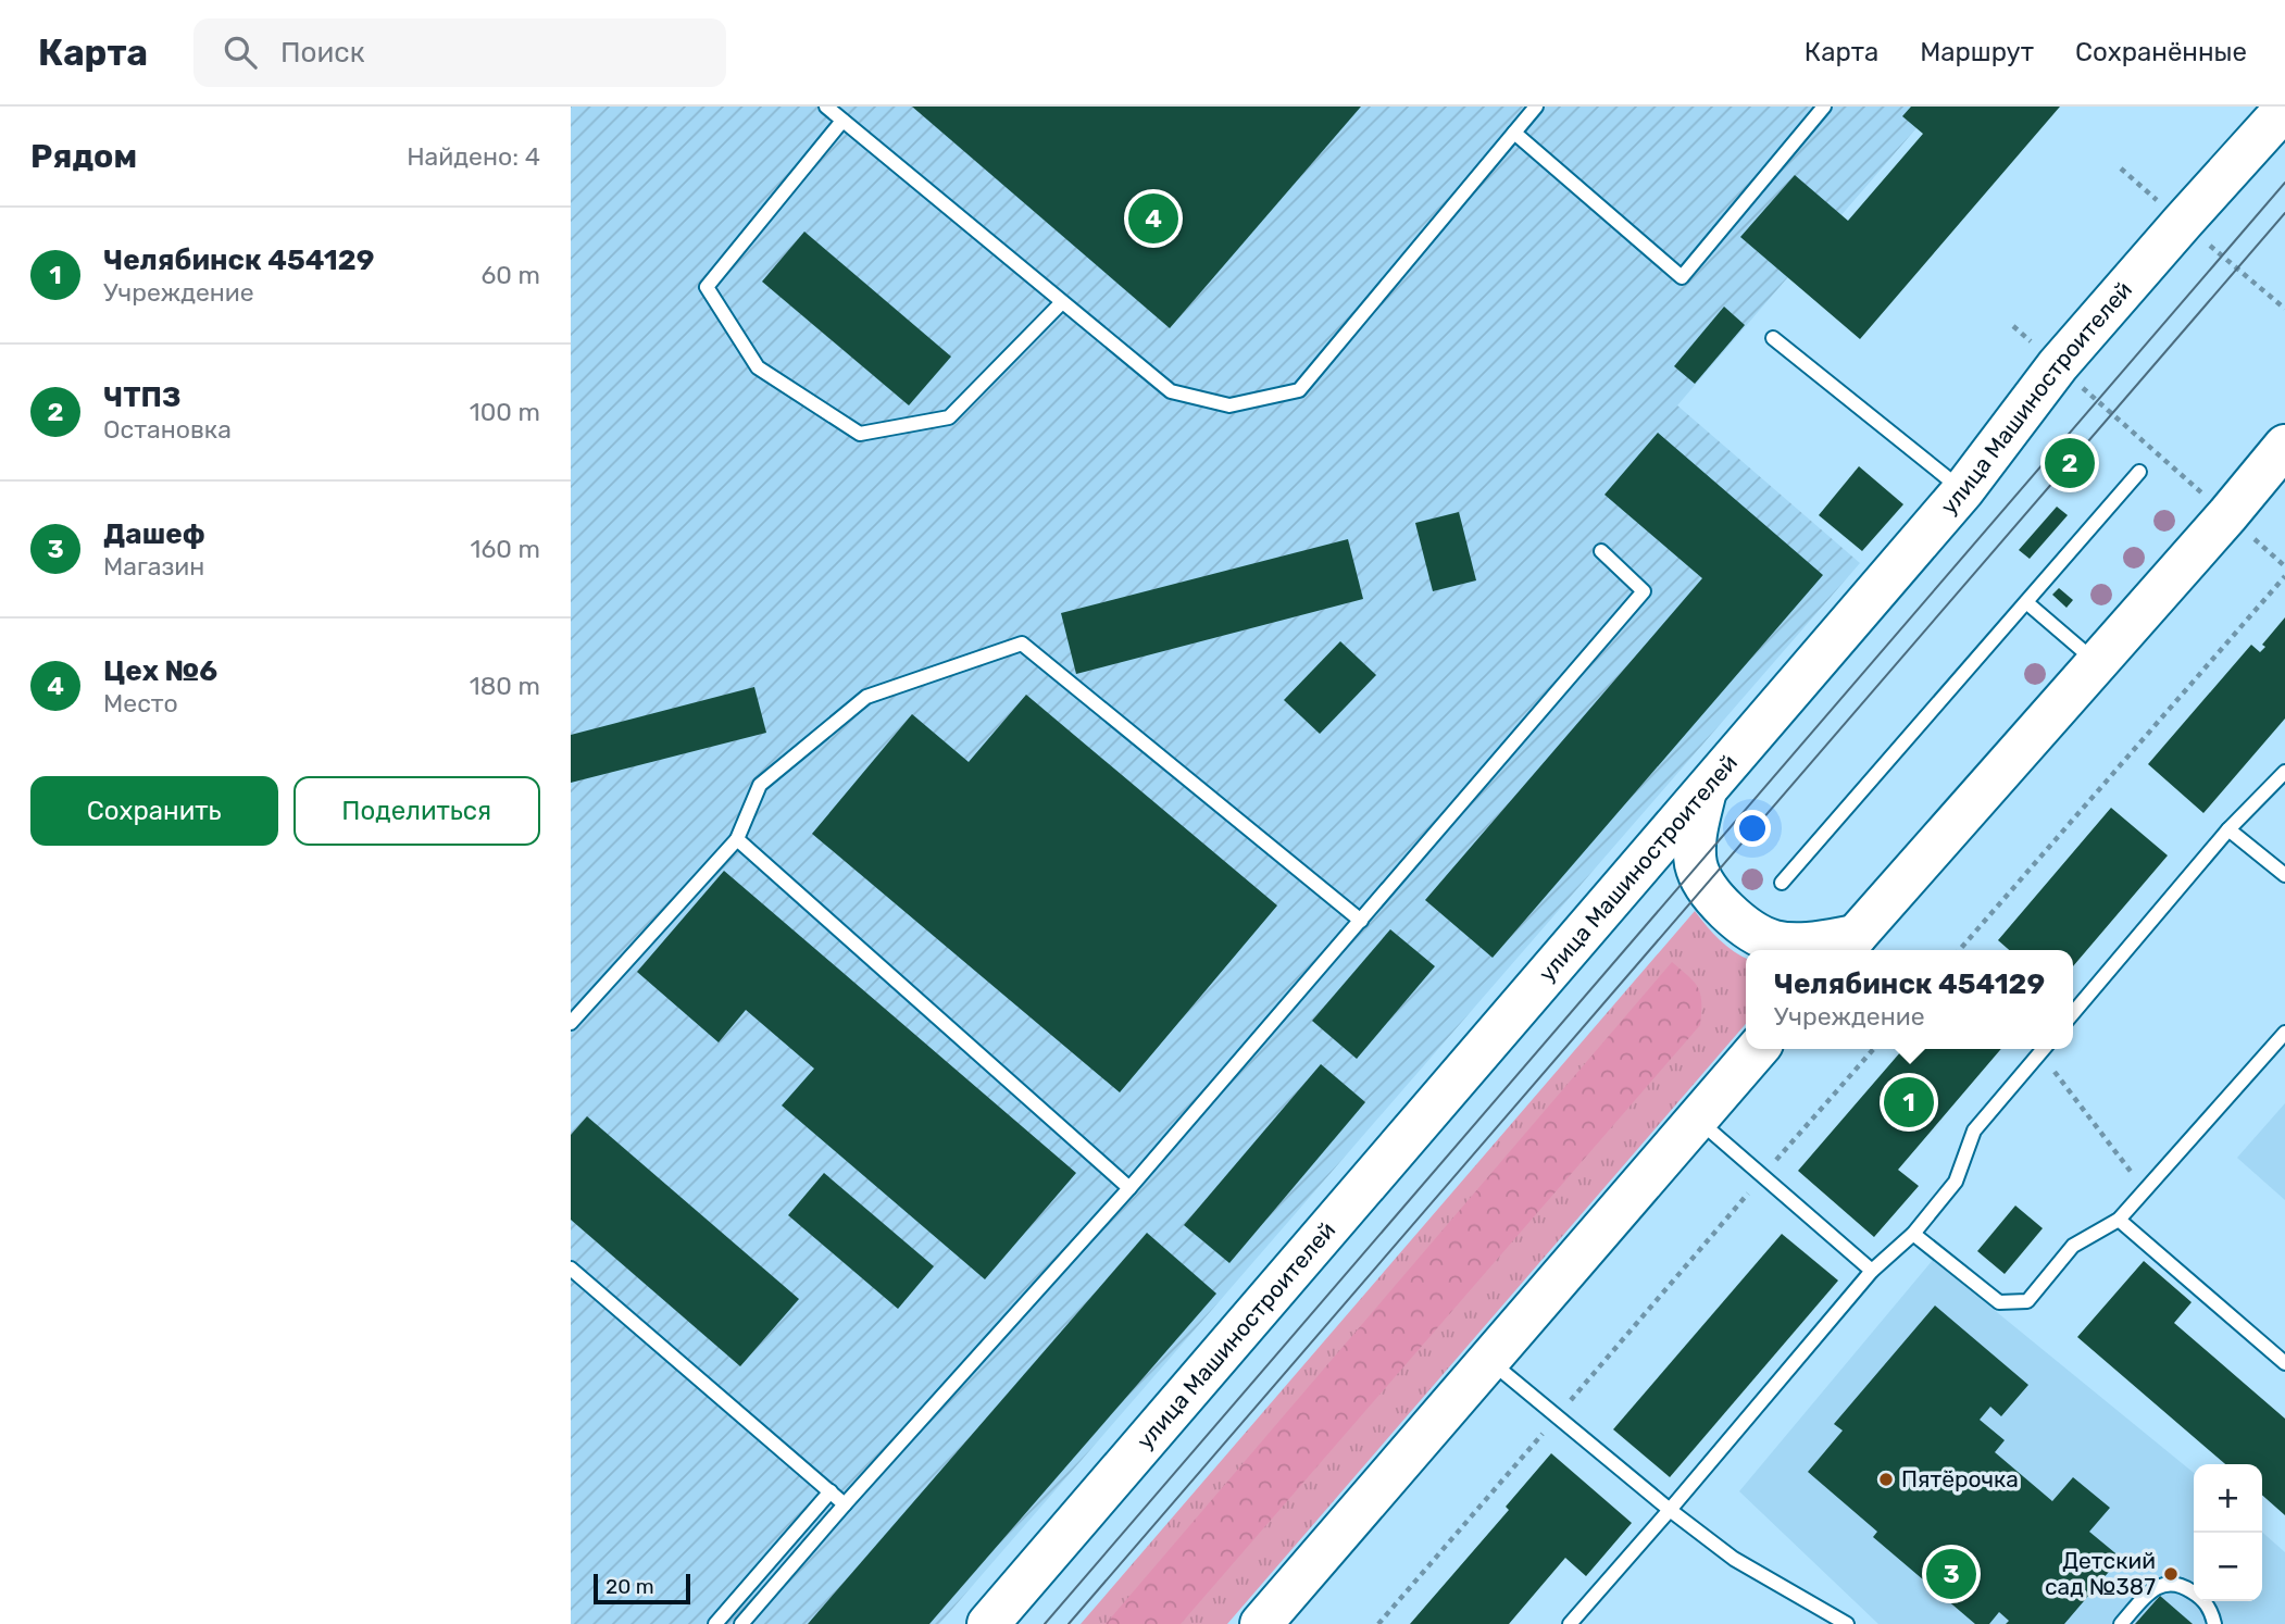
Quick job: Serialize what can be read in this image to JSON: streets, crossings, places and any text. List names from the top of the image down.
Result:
{
  "streets": {
    "main road": ["улица Машиностроителей"]
  },
  "places": ["Пятёрочка", "Детский сад №387"],
  "scale_bar": "20 m",
  "page": {
    "header": "Карта",
    "search": "Поиск",
    "nav": ["Карта", "Маршрут", "Сохранённые"],
    "heading": ["Рядом", "Найдено: 4"],
    "pins": [
      "4",
      "2",
      "1",
      "3"
    ],
    "list": [
      {
        "mark": "1",
        "name": "Челябинск 454129",
        "note": "Учреждение",
        "value": "60 m"
      },
      {
        "mark": "2",
        "name": "ЧТПЗ",
        "note": "Остановка",
        "value": "100 m"
      },
      {
        "mark": "3",
        "name": "Дашеф",
        "note": "Магазин",
        "value": "160 m"
      },
      {
        "mark": "4",
        "name": "Цех №6",
        "note": "Место",
        "value": "180 m"
      }
    ],
    "buttons": ["Сохранить", "Поделиться"],
    "popup": ["Челябинск 454129", "Учреждение"],
    "map_buttons": ["+", "−"],
    "scale": "20 m"
  }
}
